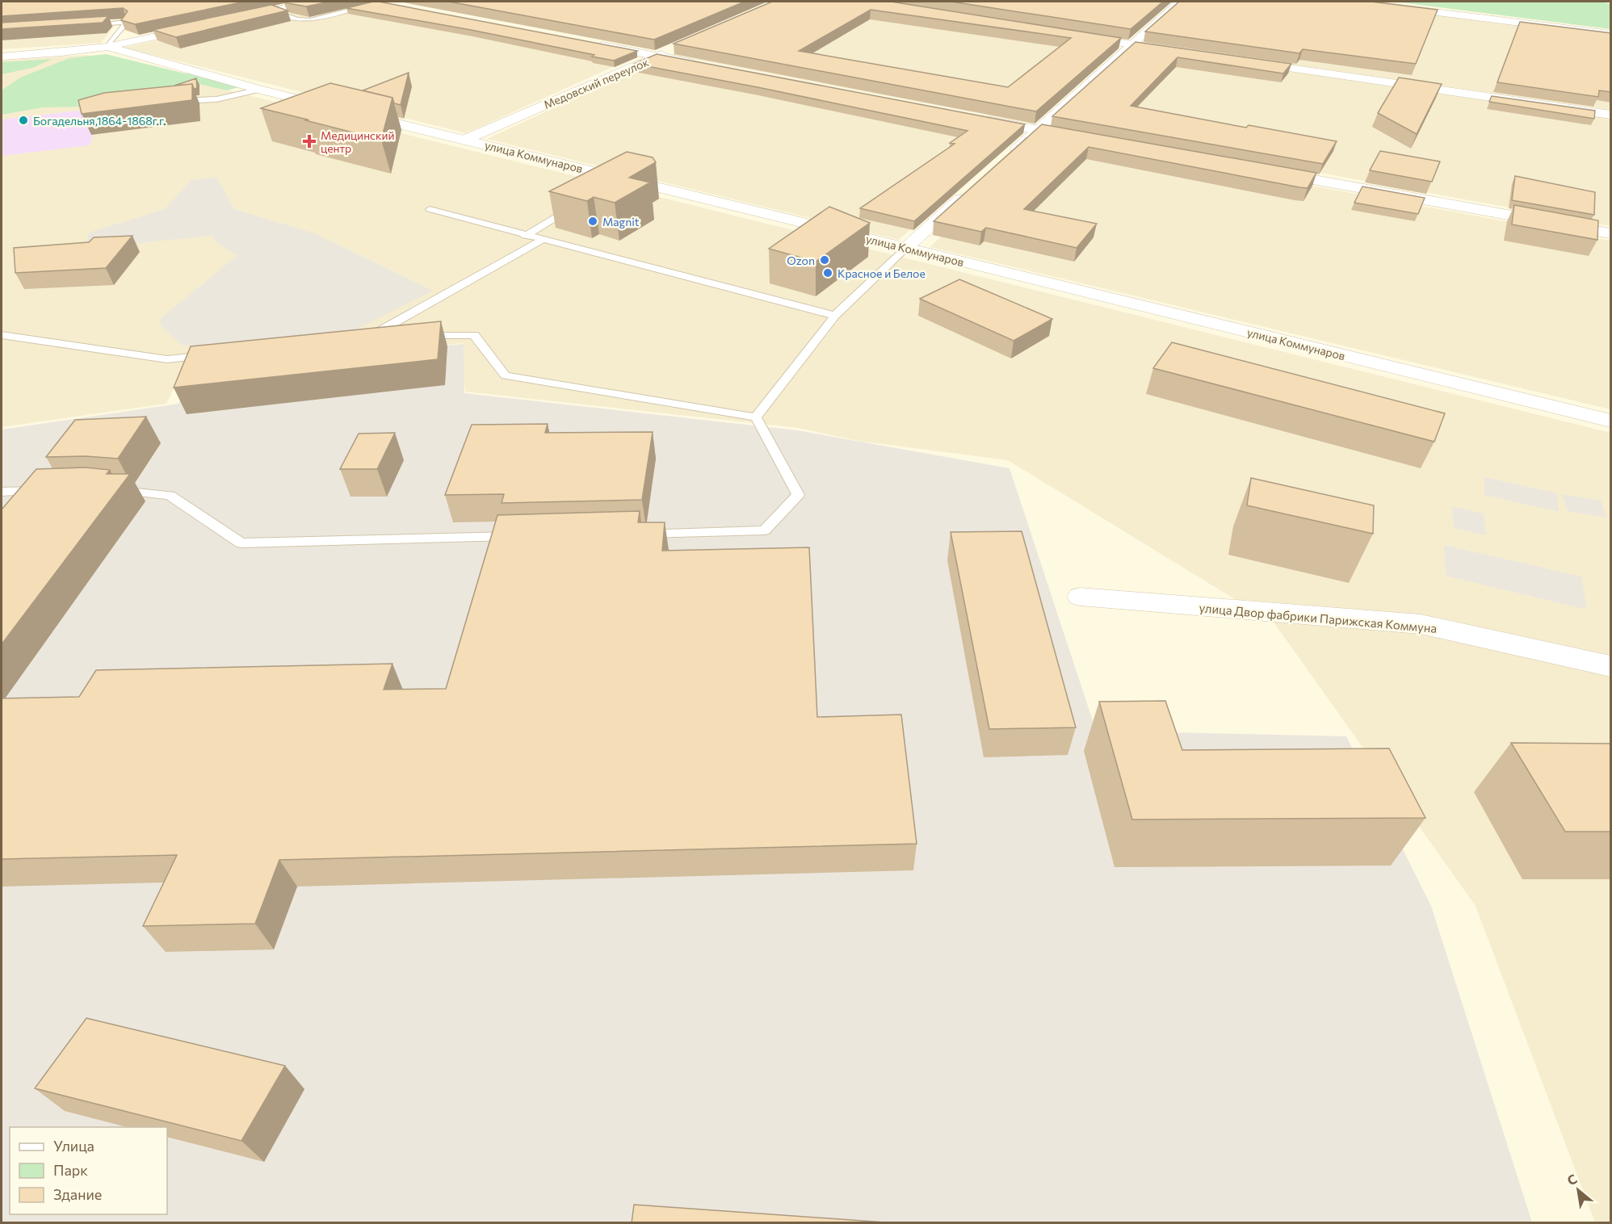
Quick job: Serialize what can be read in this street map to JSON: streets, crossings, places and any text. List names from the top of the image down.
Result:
{
  "streets": {
    "street": ["Медовский переулок", "улица Коммунаров", "улица Двор фабрики Парижская Коммуна"]
  },
  "crossings": [
    ["Медовский переулок", "улица Коммунаров"]
  ],
  "places": {
    "other": [
      "Богадельня,1864-1868г.г.",
      "Magnit",
      "Ozon",
      "Красное и Белое"
    ],
    "health": ["Медицинский центр"]
  },
  "legend": ["Улица", "Парк", "Здание"],
  "north": "top left"
}
